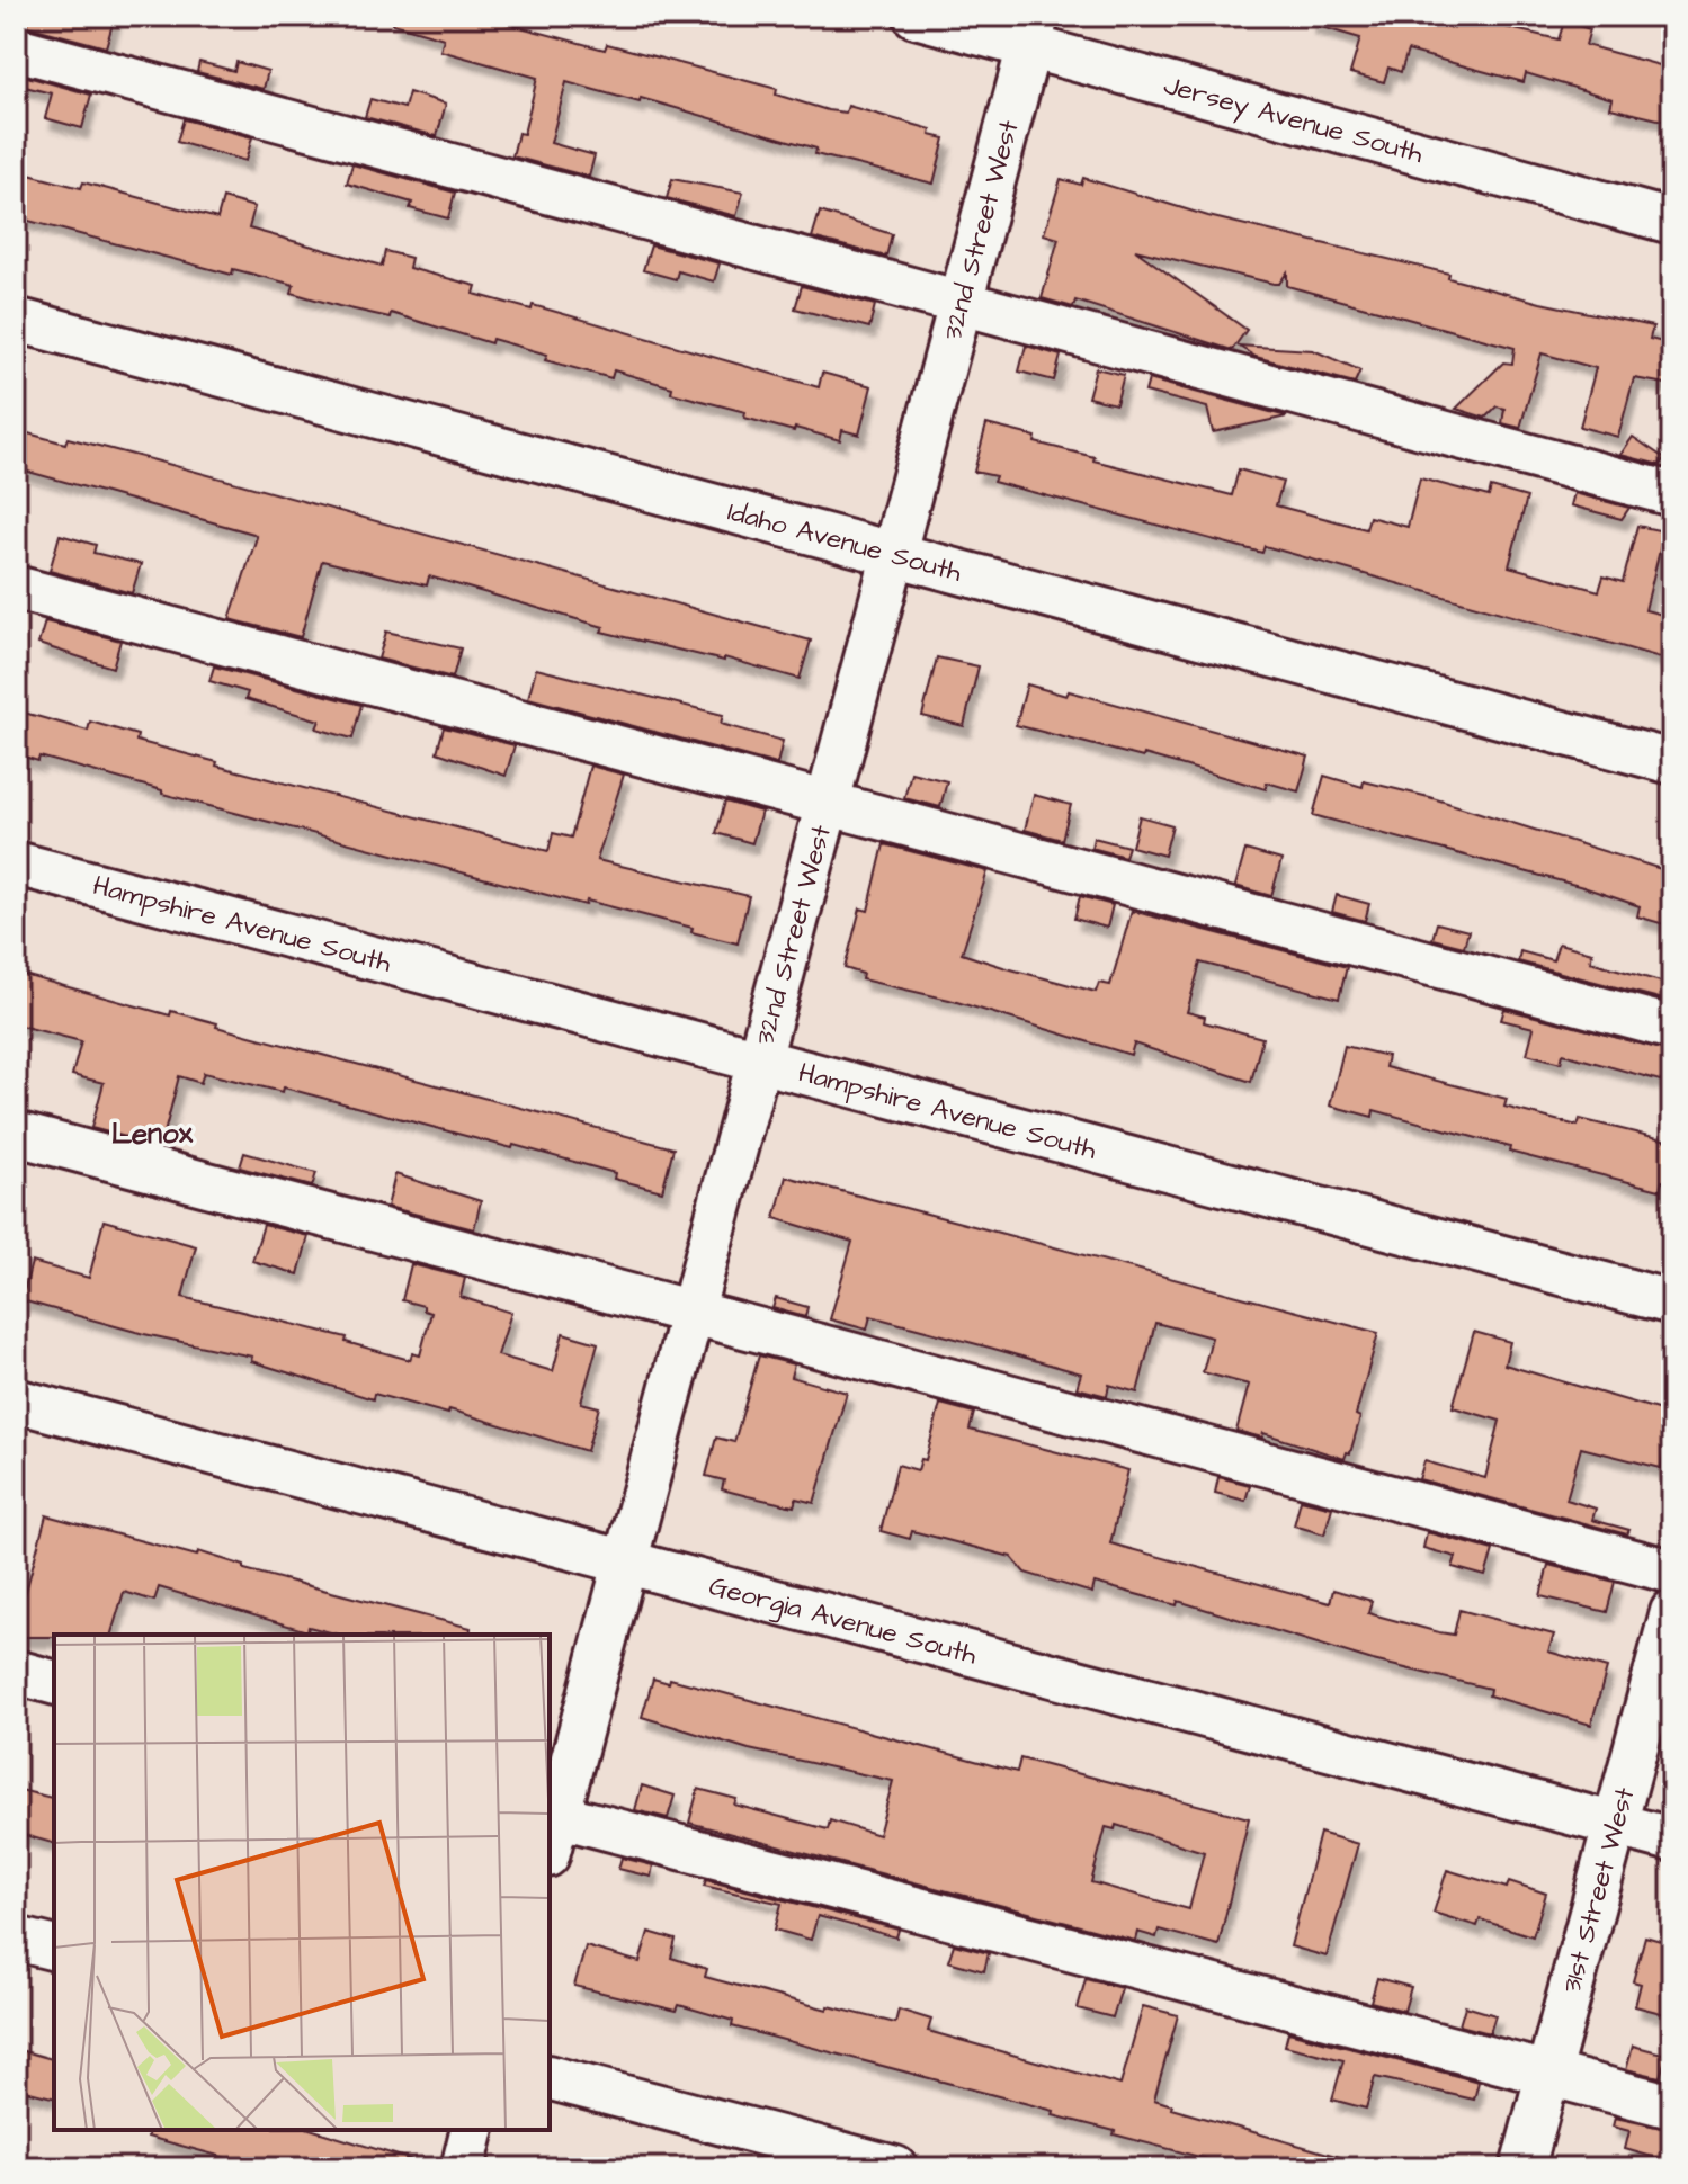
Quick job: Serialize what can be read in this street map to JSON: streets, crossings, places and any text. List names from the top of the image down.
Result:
{
  "streets": {
    "street": [
      "Jersey Avenue South",
      "32nd Street West",
      "Idaho Avenue South",
      "Hampshire Avenue South",
      "Georgia Avenue South",
      "31st Street West"
    ]
  },
  "crossings": [
    ["Jersey Avenue South", "32nd Street West"],
    ["32nd Street West", "Idaho Avenue South"],
    ["32nd Street West", "Hampshire Avenue South"],
    ["32nd Street West", "Georgia Avenue South"],
    ["Georgia Avenue South", "31st Street West"]
  ],
  "districts": ["Lenox"]
}
